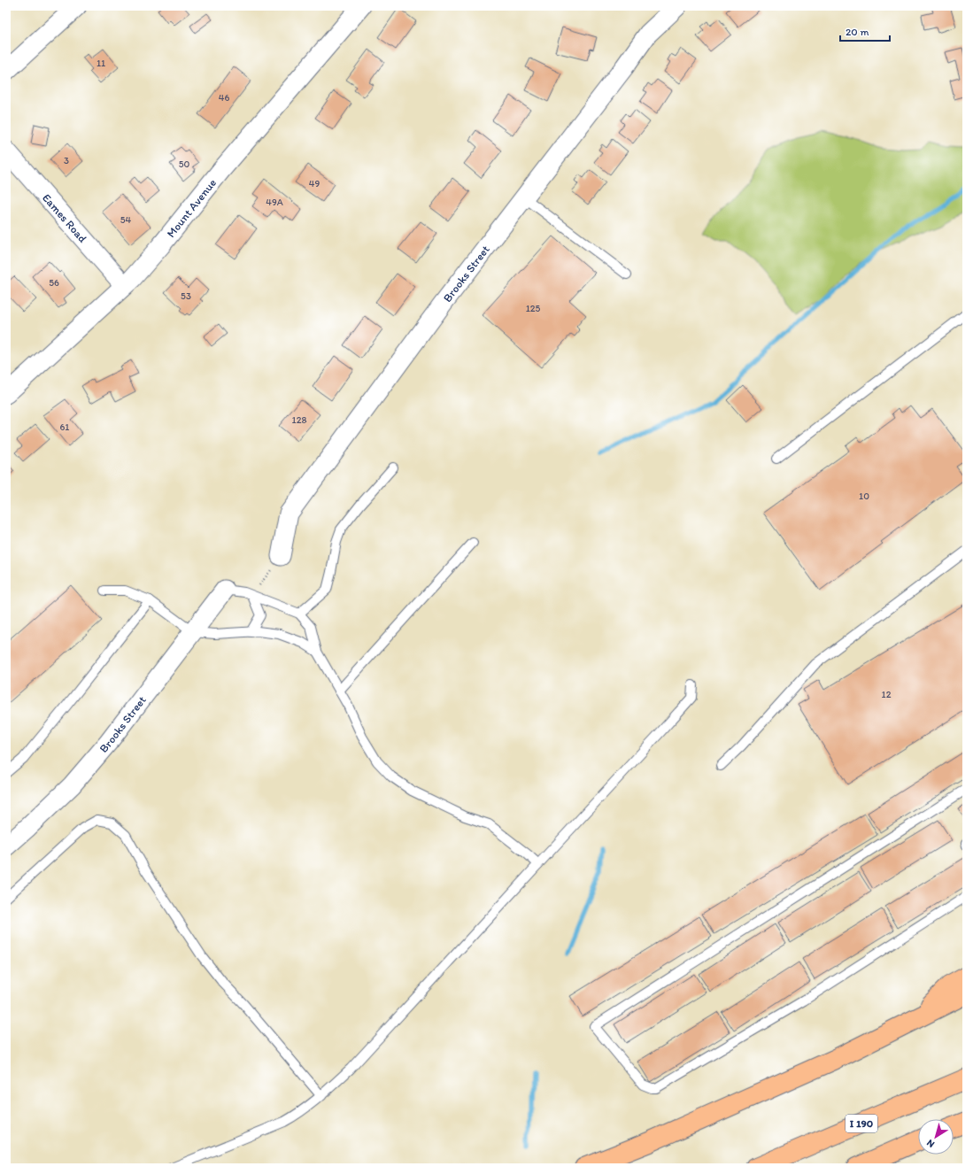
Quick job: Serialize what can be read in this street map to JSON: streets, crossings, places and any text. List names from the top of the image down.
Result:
{
  "streets": {
    "highway": ["I 190"],
    "street": ["Mount Avenue", "Eames Road", "Brooks Street"]
  },
  "crossings": [
    ["Mount Avenue", "Eames Road"]
  ],
  "house_numbers": [
    "11",
    "46",
    "3",
    "50",
    "49",
    "49A",
    "54",
    "56",
    "53",
    "125",
    "128",
    "61",
    "10",
    "12"
  ],
  "scale_bar": "20 m",
  "north": "bottom left"
}
